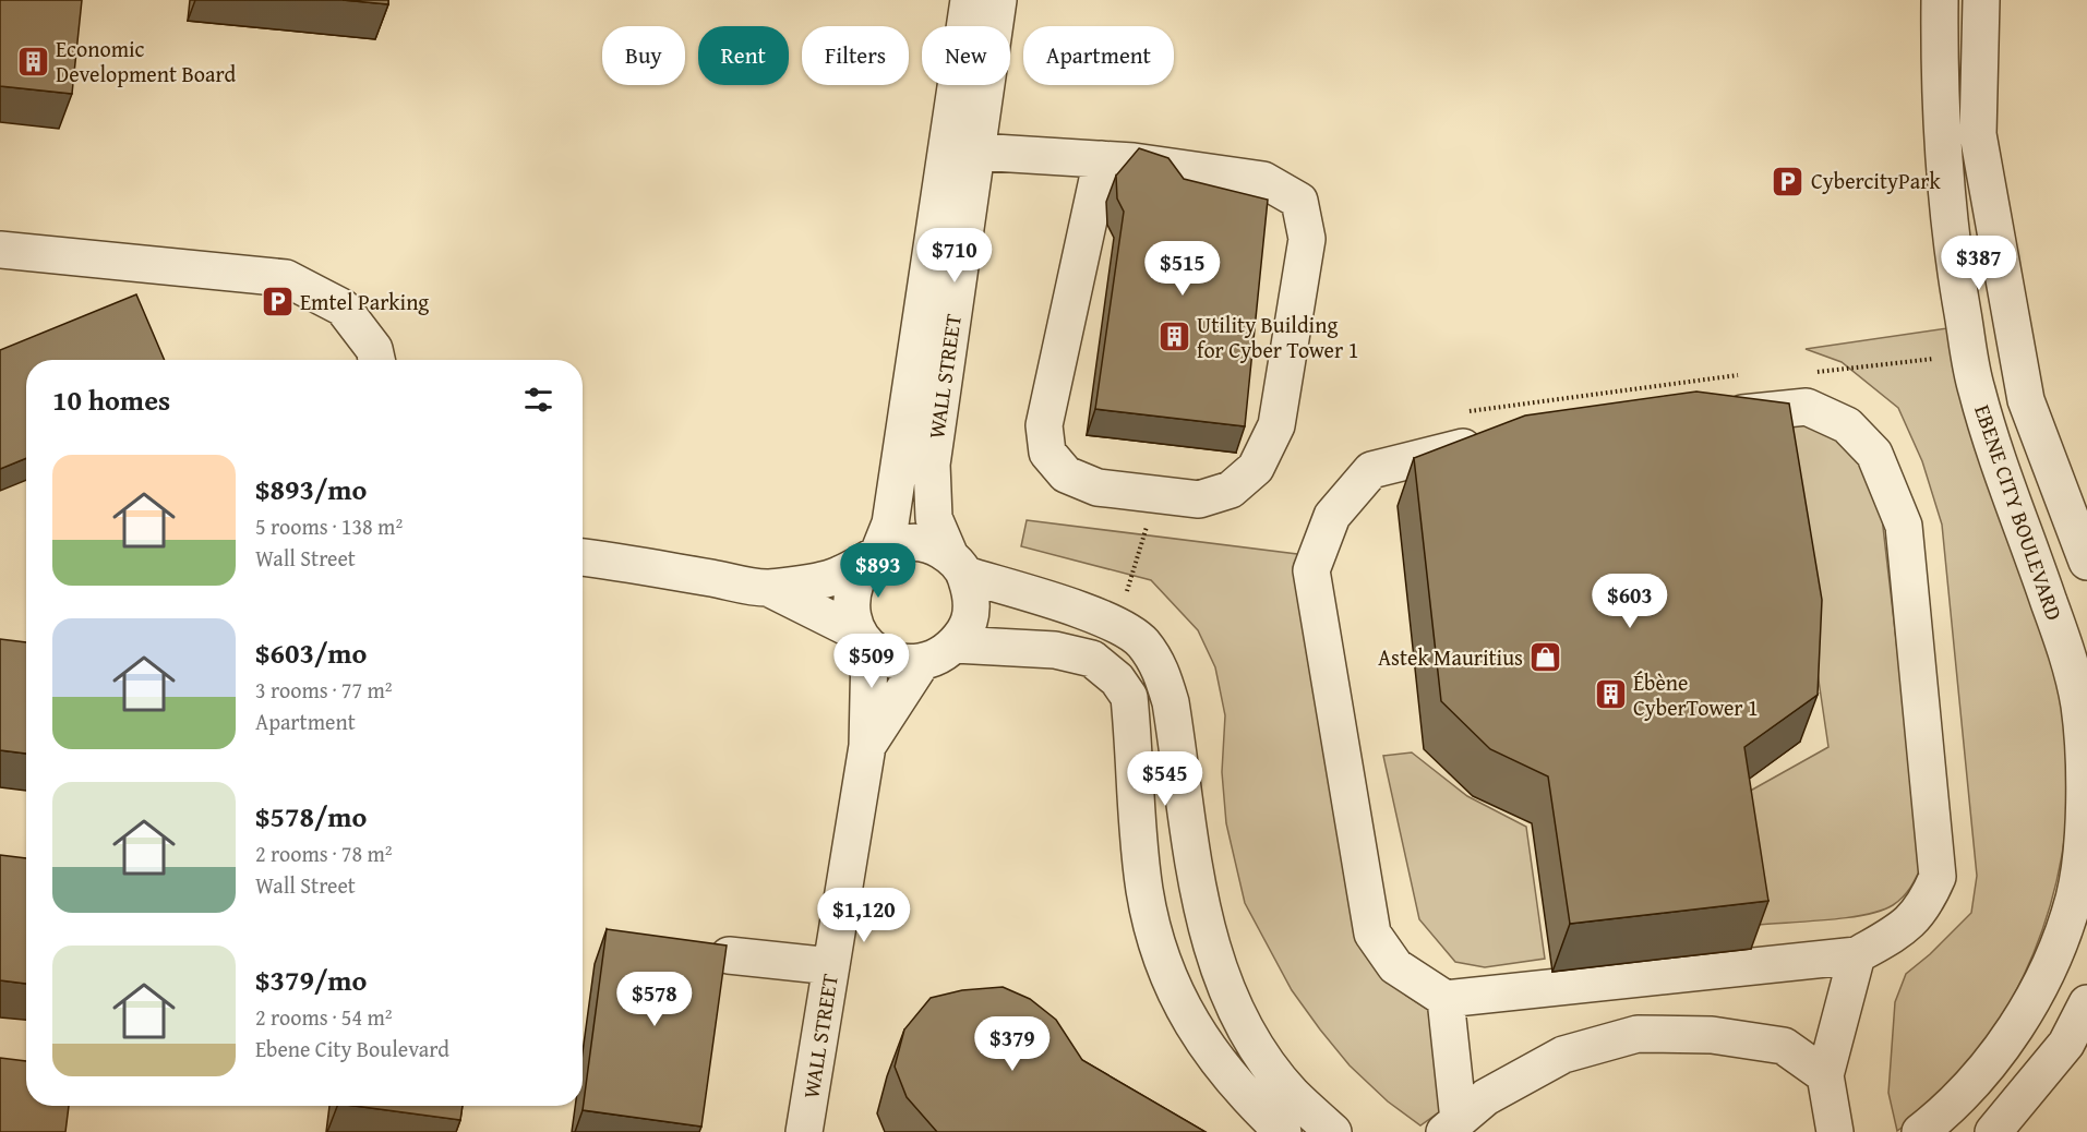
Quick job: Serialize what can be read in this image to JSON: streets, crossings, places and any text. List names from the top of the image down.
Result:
{
  "streets": {
    "street": ["WALL STREET", "EBENE CITY BOULEVARD"]
  },
  "places": {
    "building": ["Economic Development Board", "Utility Building for Cyber Tower 1", "Ébène CyberTower 1"],
    "parking": ["CybercityPark", "Emtel Parking"],
    "shop": ["Astek Mauritius"]
  },
  "page": {
    "chip": [
      "Buy",
      "Rent",
      "Filters",
      "New",
      "Apartment"
    ],
    "price": [
      "$710",
      "$387",
      "$515",
      "$893",
      "$603",
      "$509",
      "$545",
      "$1,120",
      "$578",
      "$379"
    ],
    "heading": "10 homes",
    "list": [
      {
        "name": "$893/mo",
        "note": "5 rooms · 138 m² · Wall Street"
      },
      {
        "name": "$603/mo",
        "note": "3 rooms · 77 m² · Apartment"
      },
      {
        "name": "$578/mo",
        "note": "2 rooms · 78 m² · Wall Street"
      },
      {
        "name": "$379/mo",
        "note": "2 rooms · 54 m² · Ebene City Boulevard"
      }
    ]
  }
}
